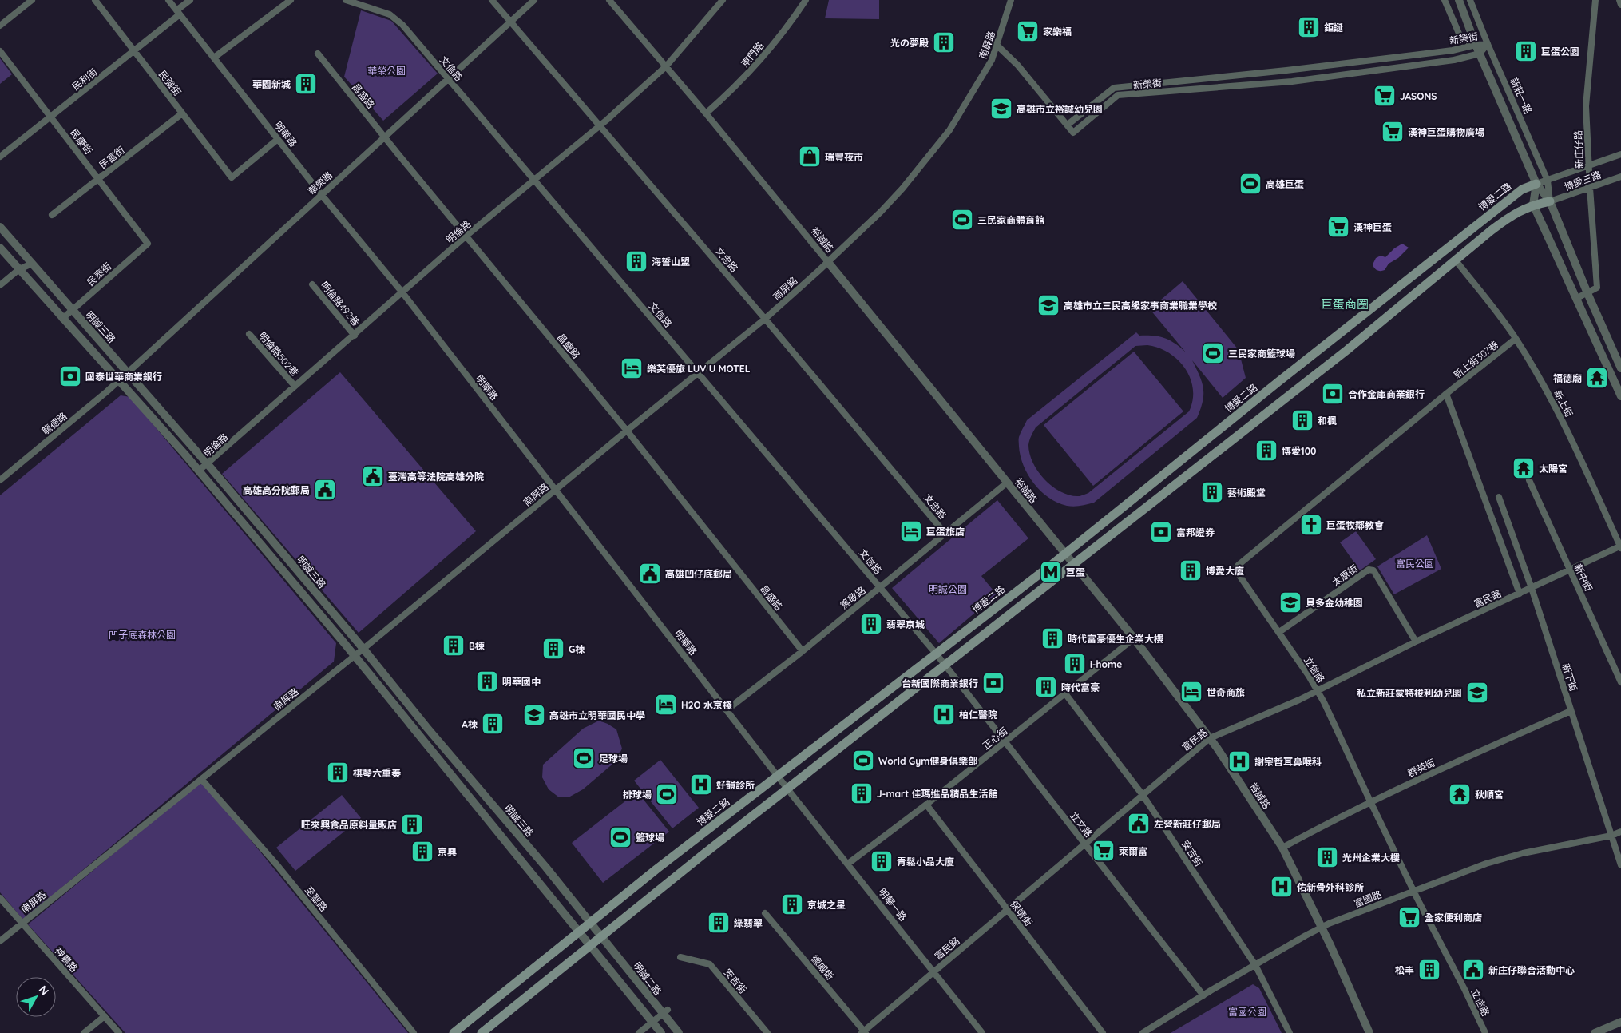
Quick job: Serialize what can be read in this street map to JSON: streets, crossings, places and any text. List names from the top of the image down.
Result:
{
  "streets": {
    "main road": ["博愛二路"],
    "street": [
      "新榮街",
      "南屏路",
      "東門路",
      "文信路",
      "民利街",
      "民強街",
      "昌盛路",
      "新莊一路",
      "明華路",
      "民康街",
      "新庄仔路",
      "民富街",
      "博愛三路",
      "華榮路",
      "明倫路",
      "裕誠路",
      "文忠路",
      "民泰街",
      "明倫路492巷",
      "明誠三路",
      "明倫路502巷",
      "新上街307巷",
      "新上街",
      "龍德路",
      "太原街",
      "新中街",
      "篤敬路",
      "富民路",
      "立信路",
      "新下街",
      "正心街",
      "群英街",
      "立文路",
      "安吉街",
      "至聖路",
      "富國路",
      "明華一路",
      "保靖街",
      "神農路",
      "德威街",
      "明誠二路"
    ]
  },
  "crossings": [
    ["新榮街", "南屏路"],
    ["新榮街", "新莊一路"],
    ["南屏路", "文信路"],
    ["南屏路", "昌盛路"],
    ["南屏路", "明華路"],
    ["南屏路", "裕誠路"],
    ["南屏路", "文忠路"],
    ["南屏路", "明誠三路"],
    ["南屏路", "至聖路"],
    ["南屏路", "神農路"],
    ["東門路", "裕誠路"],
    ["文信路", "華榮路"],
    ["文信路", "博愛二路"],
    ["文信路", "明倫路"],
    ["文信路", "篤敬路"],
    ["文信路", "立文路"],
    ["民利街", "民強街"],
    ["民利街", "明華路"],
    ["民利街", "民康街"],
    ["民強街", "明華路"],
    ["民強街", "民富街"],
    ["昌盛路", "華榮路"],
    ["昌盛路", "明倫路"],
    ["昌盛路", "篤敬路"],
    ["新莊一路", "博愛三路"],
    ["明華路", "華榮路"],
    ["明華路", "博愛二路"],
    ["明華路", "明倫路"],
    ["明華路", "篤敬路"],
    ["明華路", "明華一路"],
    ["民康街", "民富街"],
    ["民康街", "民泰街"],
    ["新庄仔路", "博愛三路"],
    ["博愛三路", "博愛二路"],
    ["華榮路", "文忠路"],
    ["華榮路", "明誠三路"],
    ["華榮路", "龍德路"],
    ["博愛二路", "裕誠路"],
    ["博愛二路", "明誠三路"],
    ["明倫路", "裕誠路"],
    ["明倫路", "文忠路"],
    ["明倫路", "明倫路492巷"],
    ["明倫路", "明誠三路"],
    ["明倫路", "明倫路502巷"],
    ["裕誠路", "篤敬路"],
    ["裕誠路", "富民路"],
    ["裕誠路", "正心街"],
    ["裕誠路", "群英街"],
    ["裕誠路", "富國路"],
    ["文忠路", "篤敬路"],
    ["民泰街", "明誠三路"],
    ["明誠三路", "龍德路"],
    ["明誠三路", "明誠二路"],
    ["新上街307巷", "新上街"],
    ["新上街307巷", "立信路"],
    ["新上街", "富民路"],
    ["太原街", "富民路"],
    ["太原街", "立信路"],
    ["新中街", "富民路"],
    ["富民路", "立信路"],
    ["富民路", "新下街"],
    ["富民路", "立文路"],
    ["富民路", "安吉街"],
    ["富民路", "明華一路"],
    ["富民路", "保靖街"],
    ["富民路", "德威街"],
    ["立信路", "群英街"],
    ["立信路", "富國路"],
    ["新下街", "群英街"],
    ["新下街", "富國路"],
    ["正心街", "立文路"],
    ["正心街", "安吉街"],
    ["正心街", "明華一路"],
    ["正心街", "保靖街"],
    ["立文路", "富國路"],
    ["安吉街", "富國路"]
  ],
  "districts": ["巨蛋商圈"],
  "parks": [
    "華榮公園",
    "富民公園",
    "明誠公園",
    "凹子底森林公園",
    "富國公園"
  ],
  "places": {
    "building": [
      "鉅誕",
      "光の夢殿",
      "巨蛋公園",
      "華園新城",
      "海誓山盟",
      "和楓",
      "博愛100",
      "藝術殿堂",
      "博愛大廈",
      "翡翠京城",
      "時代富豪優生企業大樓",
      "B棟",
      "G棟",
      "i-home",
      "明華國中",
      "時代富豪",
      "A棟",
      "棋琴六重奏",
      "J-mart 佳瑪進品精品生活館",
      "旺來興食品原料量販店",
      "京典",
      "光州企業大樓",
      "青鬆小品大廈",
      "京城之星",
      "綠翡翠",
      "松丰"
    ],
    "supermarket": [
      "家樂福",
      "JASONS",
      "漢神巨蛋購物廣場",
      "漢神巨蛋",
      "萊爾富",
      "全家便利商店"
    ],
    "school or university": [
      "高雄市立裕誠幼兒園",
      "高雄市立三民高級家事商業職業學校",
      "貝多金幼稚園",
      "私立新莊蒙特梭利幼兒園",
      "高雄市立明華國民中學"
    ],
    "shop": ["瑞豐夜市"],
    "sports": [
      "高雄巨蛋",
      "三民家商體育館",
      "三民家商籃球場",
      "足球場",
      "World Gym健身俱樂部",
      "排球場",
      "籃球場"
    ],
    "hotel": [
      "樂芙優旅 LUV U MOTEL",
      "巨蛋旅店",
      "世奇商旅",
      "H2O 水京棧"
    ],
    "bank": [
      "國泰世華商業銀行",
      "合作金庫商業銀行",
      "富邦證券",
      "台新國際商業銀行"
    ],
    "temple": ["福德廟", "太陽宮", "秋順宮"],
    "public building": [
      "臺灣高等法院高雄分院",
      "高雄高分院郵局",
      "高雄凹仔底郵局",
      "左營新莊仔郵局",
      "新庄仔聯合活動中心"
    ],
    "church": ["巨蛋牧鄰教會"],
    "metro station": ["巨蛋"],
    "hospital": [
      "柏仁醫院",
      "謝宗哲耳鼻喉科",
      "好韻診所",
      "佑新骨外科診所"
    ]
  },
  "north": "top right"
}
